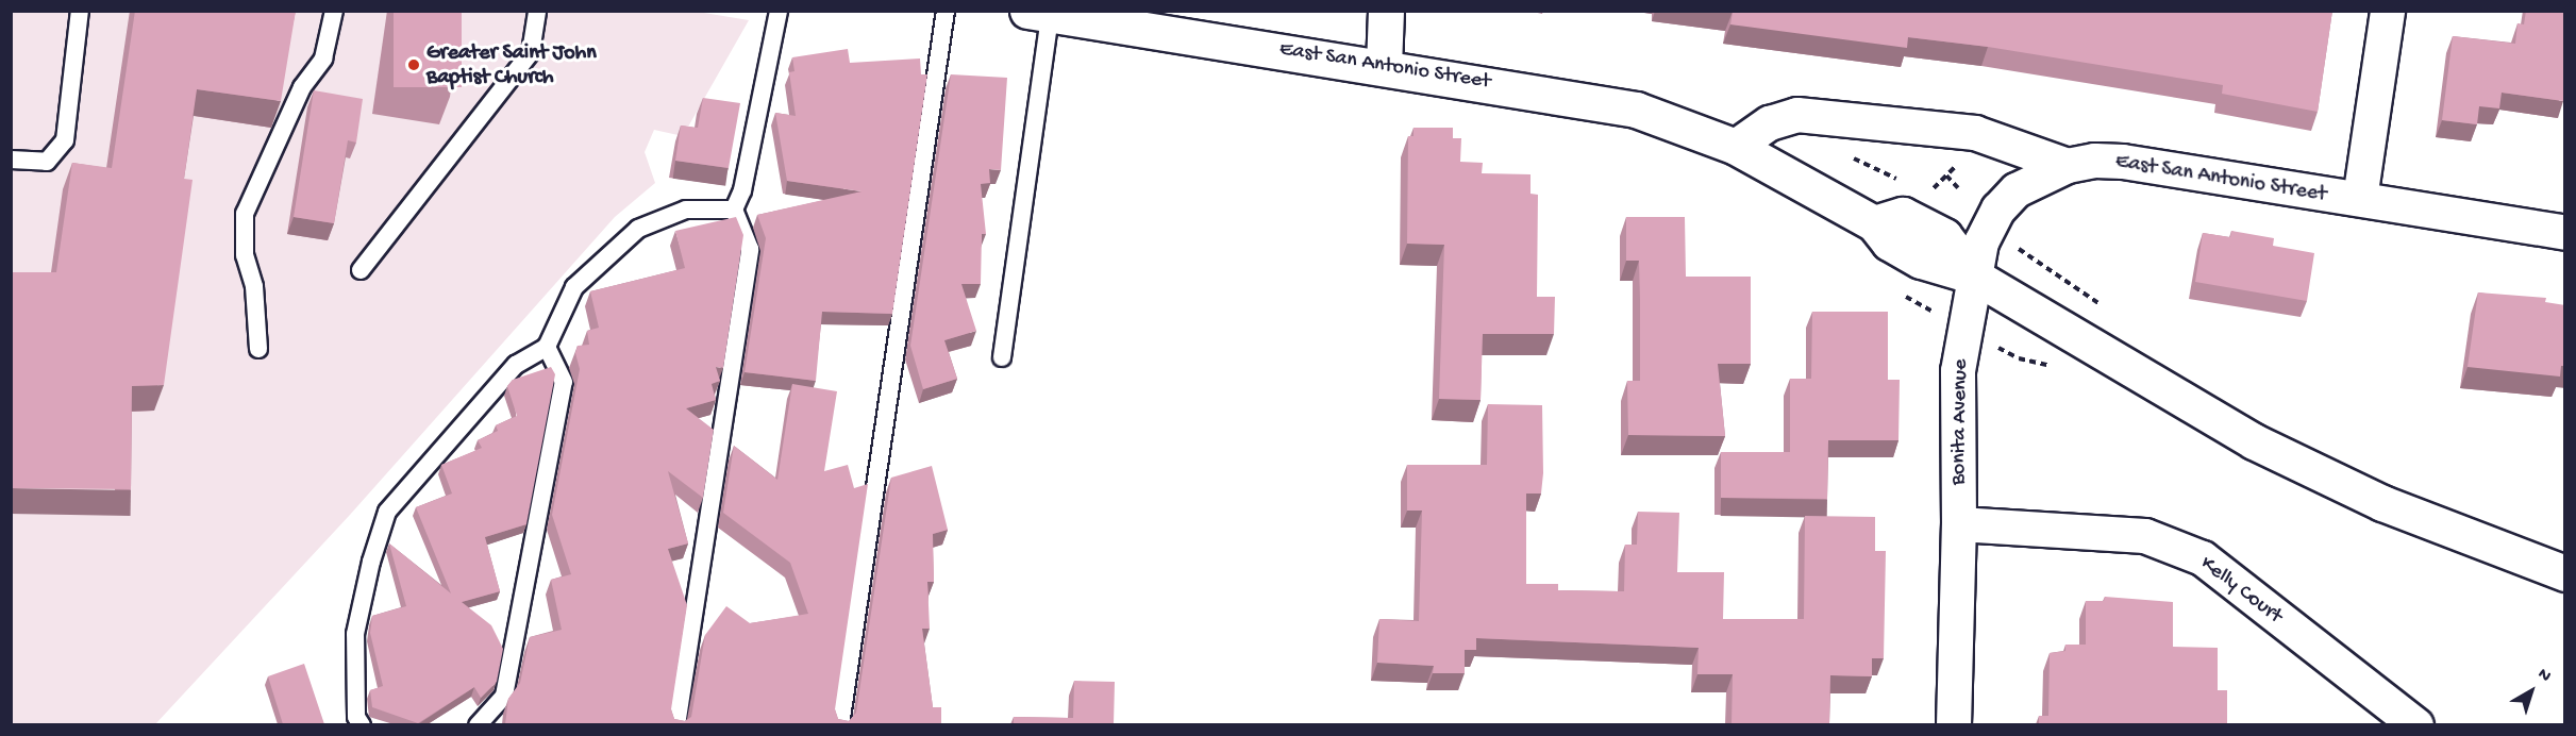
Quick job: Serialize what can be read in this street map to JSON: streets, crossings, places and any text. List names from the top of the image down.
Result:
{
  "streets": {
    "street": ["East San Antonio Street", "Bonita Avenue", "Kelly Court"]
  },
  "crossings": [
    ["East San Antonio Street", "Bonita Avenue"],
    ["Bonita Avenue", "Kelly Court"]
  ],
  "places": ["Greater Saint John Baptist Church"],
  "north": "top right"
}
